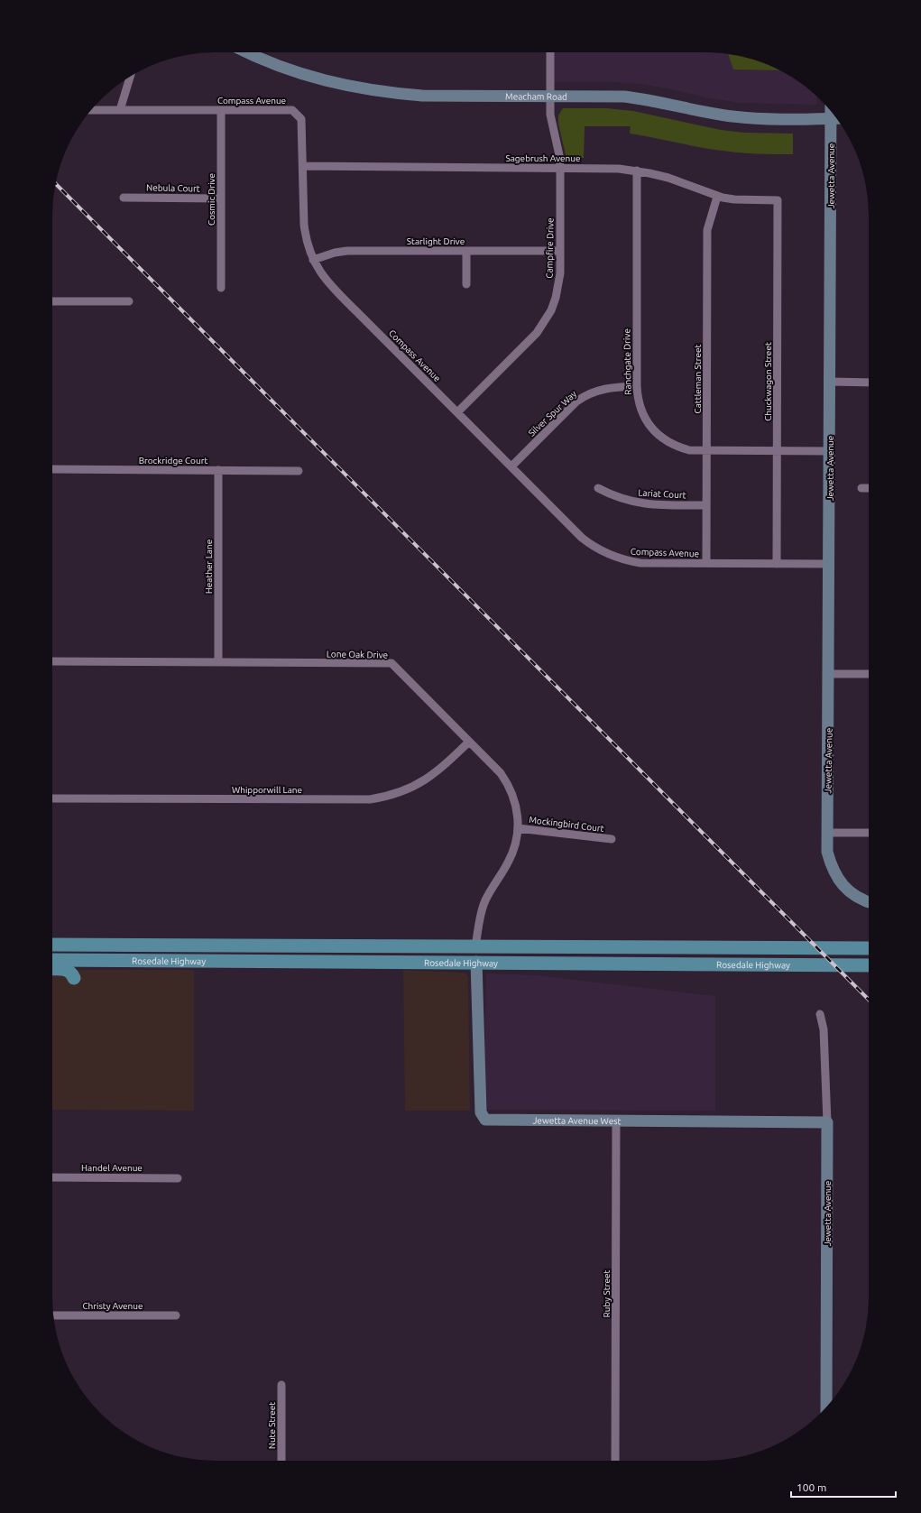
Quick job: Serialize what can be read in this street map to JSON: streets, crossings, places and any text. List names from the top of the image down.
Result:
{
  "streets": {
    "main road": ["Rosedale Highway"],
    "street": [
      "Meacham Road",
      "Compass Avenue",
      "Sagebrush Avenue",
      "Jewetta Avenue",
      "Nebula Court",
      "Cosmic Drive",
      "Starlight Drive",
      "Campfire Drive",
      "Ranchgate Drive",
      "Cattleman Street",
      "Chuckwagon Street",
      "Silver Spur Way",
      "Brockridge Court",
      "Lariat Court",
      "Heather Lane",
      "Lone Oak Drive",
      "Whipporwill Lane",
      "Mockingbird Court",
      "Jewetta Avenue West",
      "Handel Avenue",
      "Ruby Street",
      "Christy Avenue",
      "Nute Street"
    ]
  },
  "crossings": [
    ["Meacham Road", "Jewetta Avenue"],
    ["Meacham Road", "Campfire Drive"],
    ["Compass Avenue", "Sagebrush Avenue"],
    ["Compass Avenue", "Jewetta Avenue"],
    ["Compass Avenue", "Cosmic Drive"],
    ["Compass Avenue", "Starlight Drive"],
    ["Compass Avenue", "Campfire Drive"],
    ["Compass Avenue", "Cattleman Street"],
    ["Compass Avenue", "Chuckwagon Street"],
    ["Compass Avenue", "Silver Spur Way"],
    ["Sagebrush Avenue", "Campfire Drive"],
    ["Sagebrush Avenue", "Ranchgate Drive"],
    ["Sagebrush Avenue", "Cattleman Street"],
    ["Sagebrush Avenue", "Chuckwagon Street"],
    ["Jewetta Avenue", "Ranchgate Drive"],
    ["Jewetta Avenue", "Jewetta Avenue West"],
    ["Nebula Court", "Cosmic Drive"],
    ["Starlight Drive", "Campfire Drive"],
    ["Ranchgate Drive", "Cattleman Street"],
    ["Ranchgate Drive", "Chuckwagon Street"],
    ["Ranchgate Drive", "Silver Spur Way"],
    ["Cattleman Street", "Lariat Court"],
    ["Brockridge Court", "Heather Lane"],
    ["Heather Lane", "Lone Oak Drive"],
    ["Lone Oak Drive", "Whipporwill Lane"],
    ["Lone Oak Drive", "Mockingbird Court"],
    ["Lone Oak Drive", "Rosedale Highway"],
    ["Rosedale Highway", "Jewetta Avenue West"],
    ["Jewetta Avenue West", "Ruby Street"]
  ],
  "scale_bar": "100 m"
}
